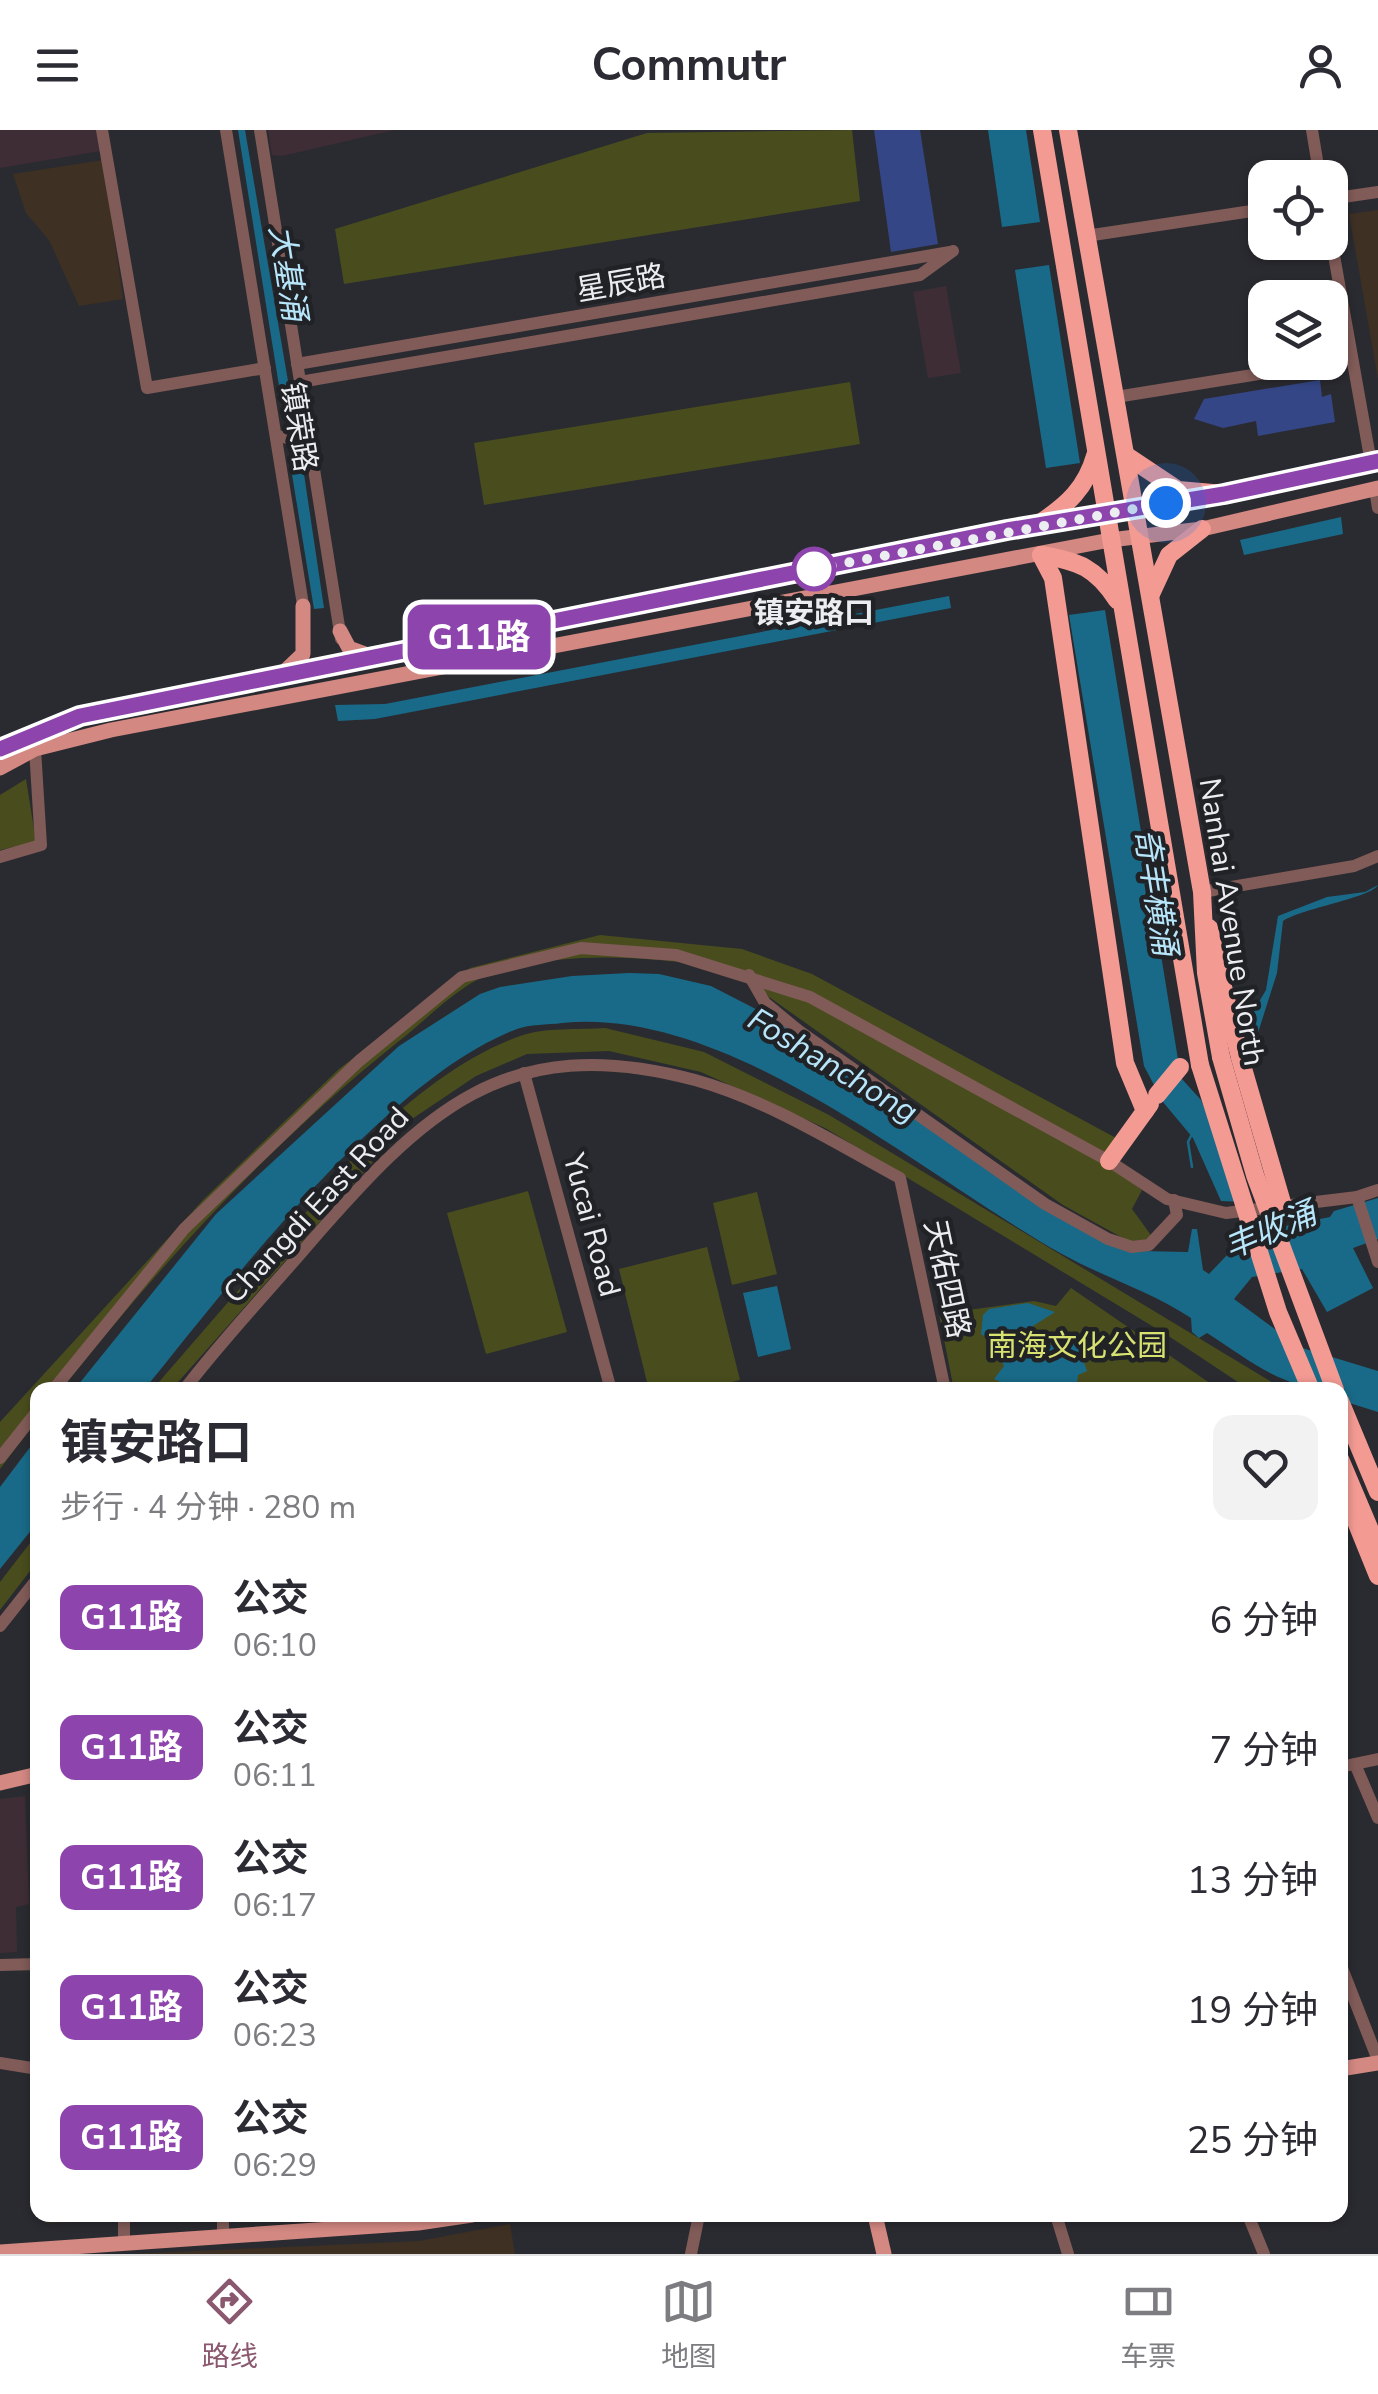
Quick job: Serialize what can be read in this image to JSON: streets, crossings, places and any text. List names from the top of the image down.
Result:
{
  "streets": {
    "highway": ["Nanhai Avenue North"],
    "street": [
      "星辰路",
      "镇荣路",
      "Changdi East Road",
      "Yucai Road",
      "天佑四路"
    ]
  },
  "crossings": [
    ["星辰路", "镇荣路"],
    ["Changdi East Road", "Yucai Road"],
    ["Changdi East Road", "天佑四路"]
  ],
  "water": [
    "大基涌",
    "奇丰横涌",
    "Foshanchong",
    "丰收涌"
  ],
  "parks": ["南海文化公园"],
  "places": ["镇安路口"],
  "lines": ["bus line G11路"],
  "page": {
    "header": "Commutr",
    "on_map": "G11路",
    "heading": ["镇安路口", "步行 · 4 分钟 · 280 m"],
    "list": [
      {
        "mark": "G11路",
        "name": "公交",
        "note": "06:10",
        "value": "6 分钟"
      },
      {
        "mark": "G11路",
        "name": "公交",
        "note": "06:11",
        "value": "7 分钟"
      },
      {
        "mark": "G11路",
        "name": "公交",
        "note": "06:17",
        "value": "13 分钟"
      },
      {
        "mark": "G11路",
        "name": "公交",
        "note": "06:23",
        "value": "19 分钟"
      },
      {
        "mark": "G11路",
        "name": "公交",
        "note": "06:29",
        "value": "25 分钟"
      }
    ],
    "tabs": ["路线", "地图", "车票"]
  }
}
